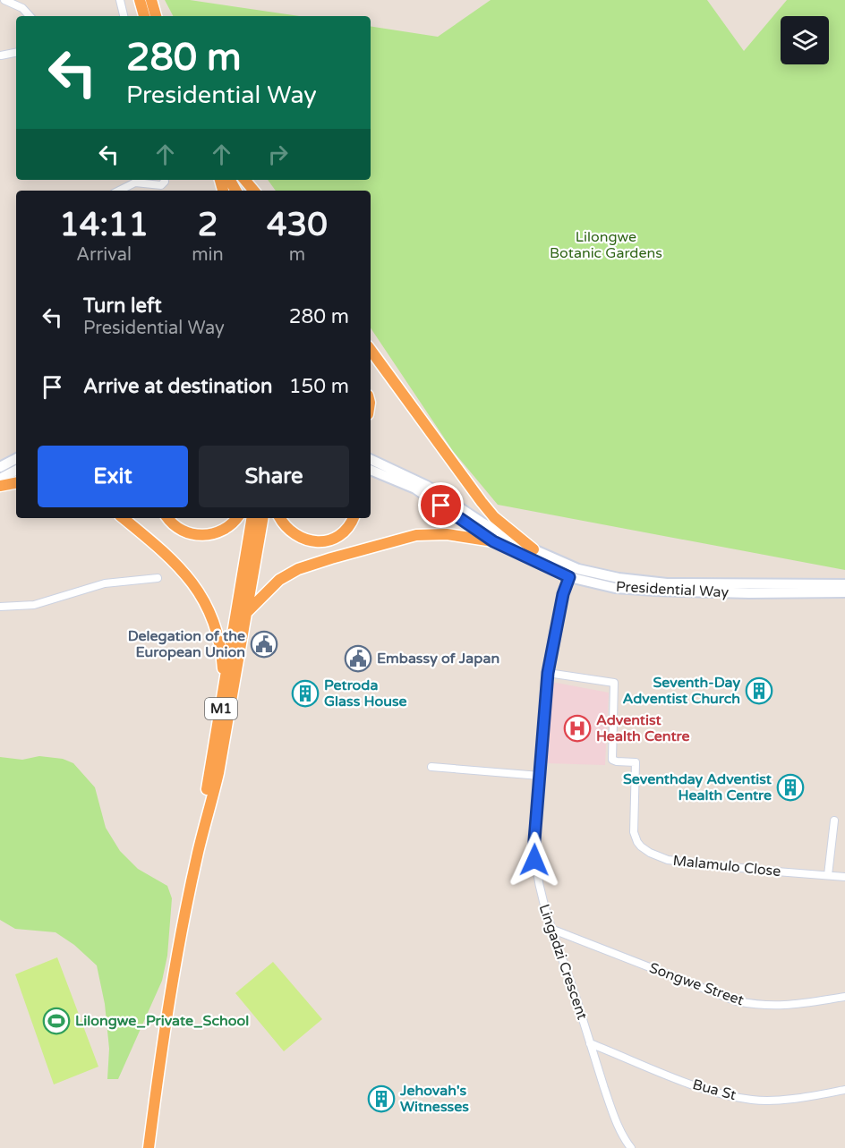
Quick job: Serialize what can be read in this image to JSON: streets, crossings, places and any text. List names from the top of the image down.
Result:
{
  "streets": {
    "highway": ["M1"],
    "main road": ["Presidential Way"],
    "street": [
      "Malamulo Close",
      "Lingadzi Crescent",
      "Songwe Street",
      "Bua St"
    ]
  },
  "crossings": [
    ["Presidential Way", "Lingadzi Crescent"],
    ["Malamulo Close", "Lingadzi Crescent"],
    ["Lingadzi Crescent", "Songwe Street"],
    ["Lingadzi Crescent", "Bua St"]
  ],
  "parks": ["Lilongwe Botanic Gardens"],
  "places": {
    "public building": ["Delegation of the European Union", "Embassy of Japan"],
    "building": [
      "Seventh-Day Adventist Church",
      "Petroda Glass House",
      "Seventhday Adventist Health Centre",
      "Jehovah's Witnesses"
    ],
    "hospital": ["Adventist Health Centre"],
    "sports": ["Lilongwe_Private_School"]
  },
  "page": {
    "turn": ["280 m", "Presidential Way"],
    "eta": [
      "14:11",
      "Arrival",
      "2",
      "min",
      "430",
      "m"
    ],
    "list": [
      {
        "name": "Turn left",
        "note": "Presidential Way",
        "value": "280 m"
      },
      {
        "name": "Arrive at destination",
        "value": "150 m"
      }
    ],
    "buttons": ["Exit", "Share"]
  }
}
